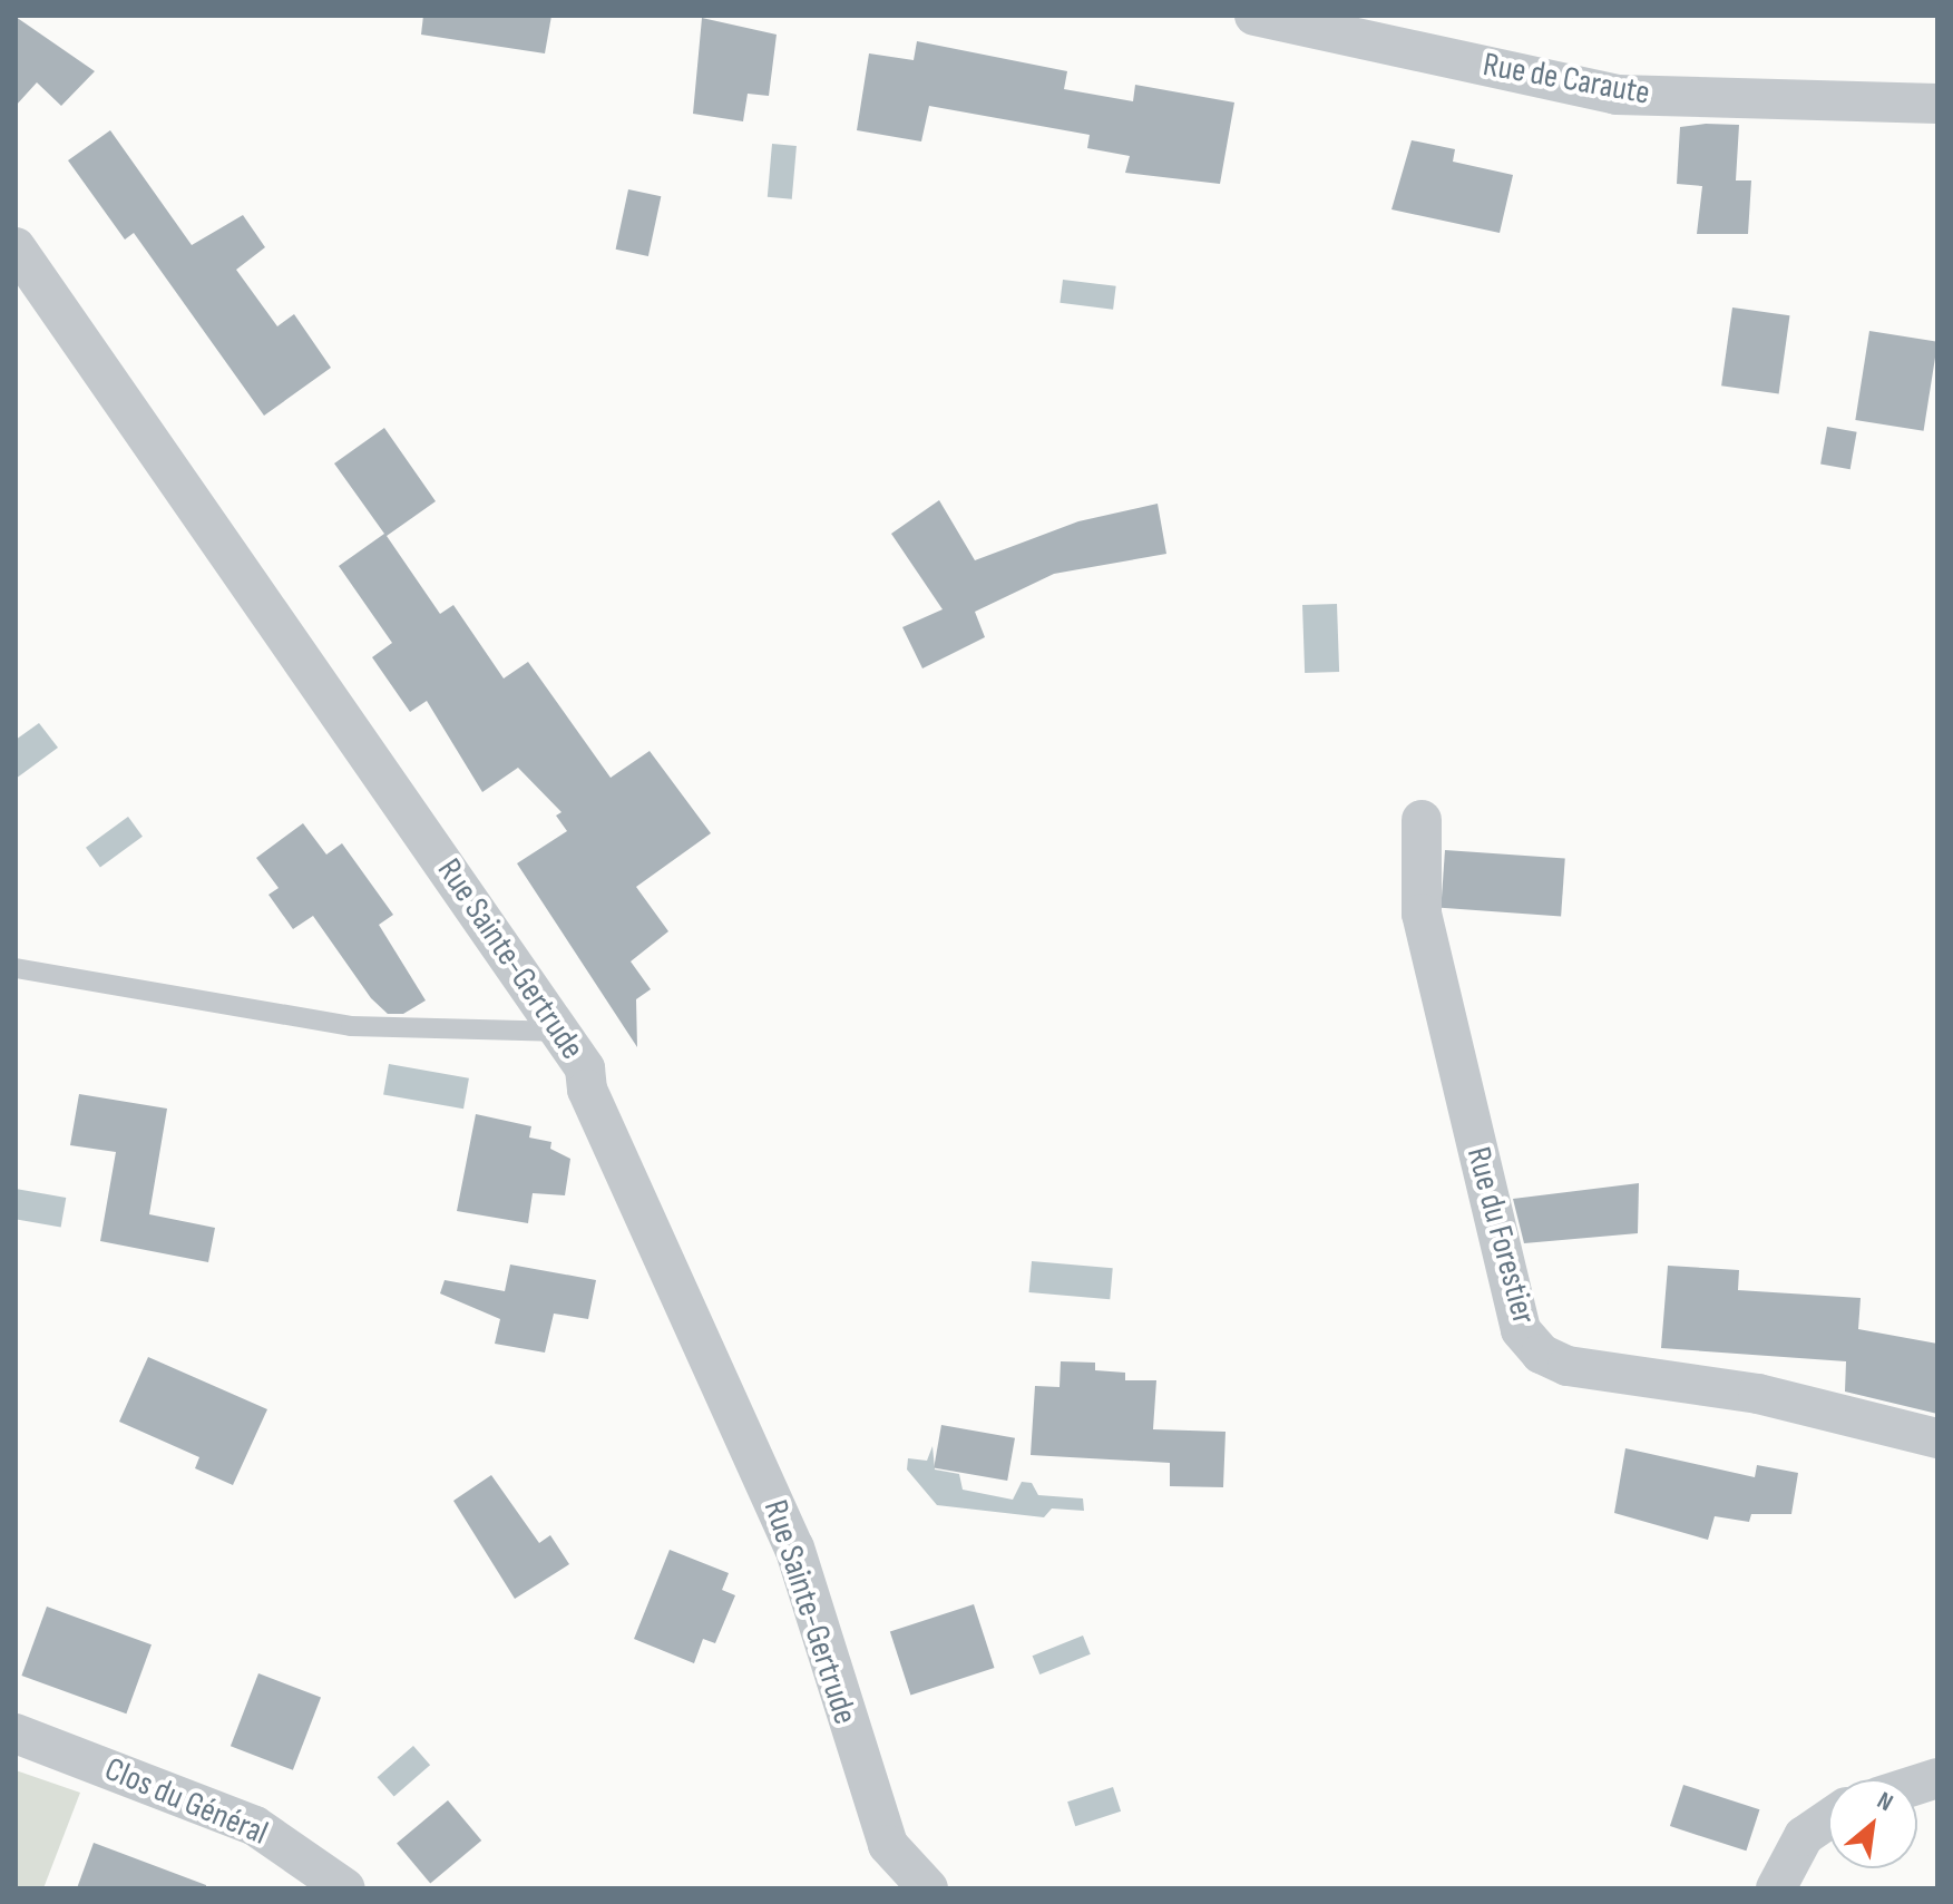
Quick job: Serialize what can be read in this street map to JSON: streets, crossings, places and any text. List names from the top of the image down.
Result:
{
  "streets": {
    "street": [
      "Rue de Caraute",
      "Rue Sainte-Gertrude",
      "Rue du Forestier",
      "Clos du Général"
    ]
  },
  "north": "top right"
}
